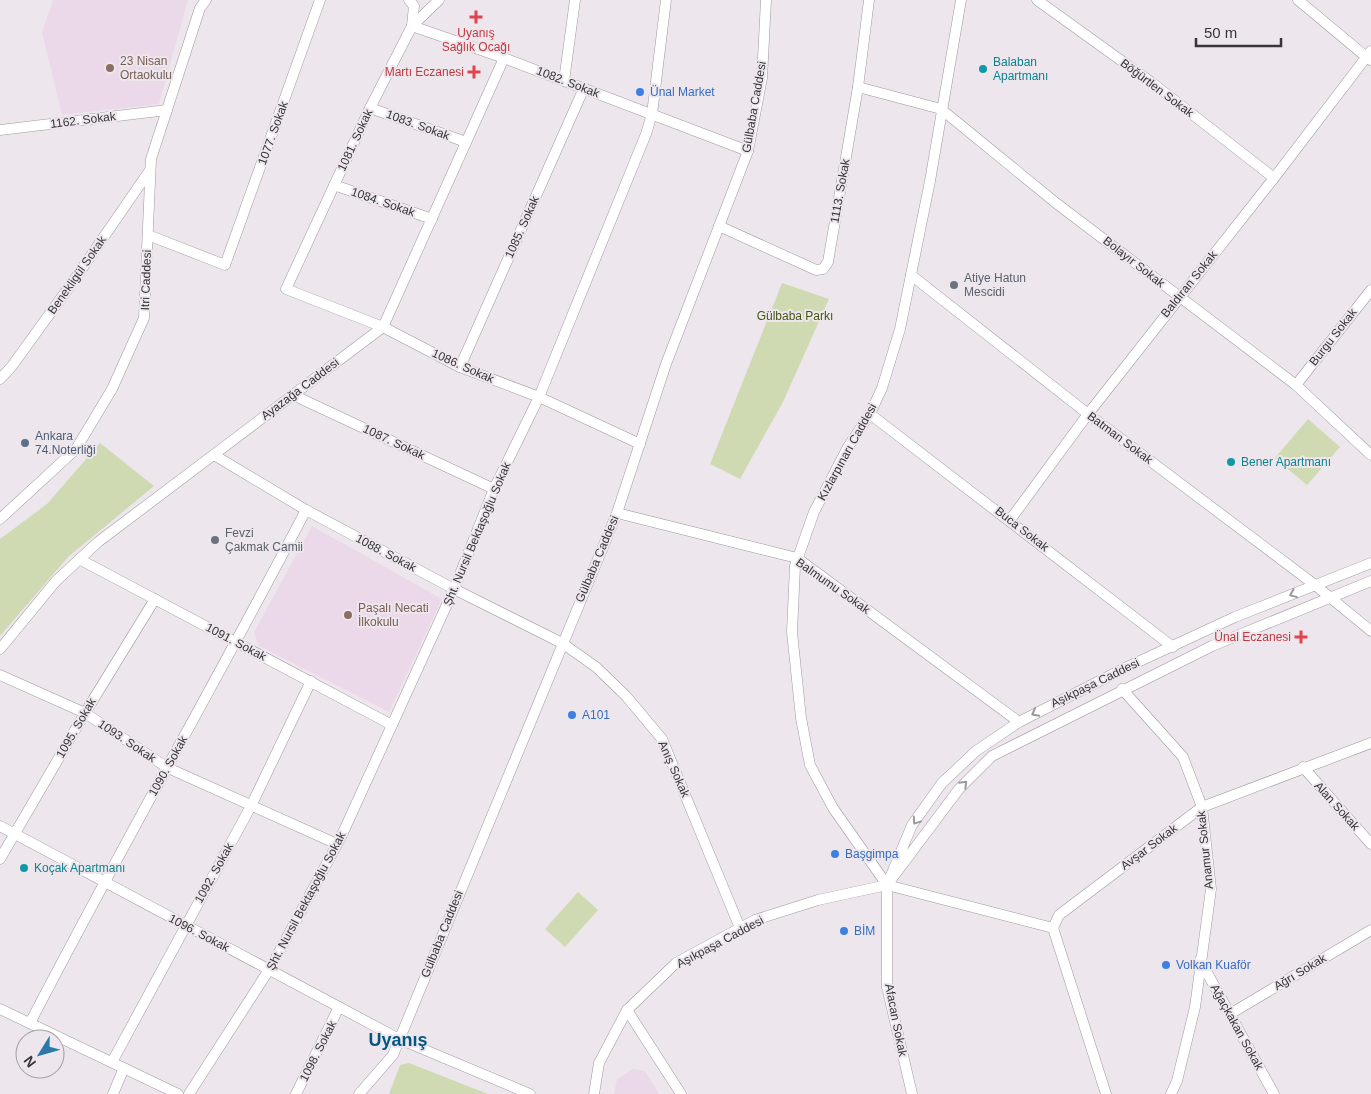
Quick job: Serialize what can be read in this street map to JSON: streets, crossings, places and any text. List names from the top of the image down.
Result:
{
  "streets": {
    "street": [
      "1082. Sokak",
      "Böğürtlen Sokak",
      "Gülbaba Caddesi",
      "1162. Sokak",
      "1083. Sokak",
      "1077. Sokak",
      "1081. Sokak",
      "1113. Sokak",
      "1084. Sokak",
      "1085. Sokak",
      "Bolayır Sokak",
      "Benekligül Sokak",
      "Itri Caddesi",
      "Baldıran Sokak",
      "Burgu Sokak",
      "1086. Sokak",
      "Ayazağa Caddesi",
      "Batman Sokak",
      "1087. Sokak",
      "Kızlarpınarı Caddesi",
      "Buca Sokak",
      "Şht. Nursil Bektaşoğlu Sokak",
      "1088. Sokak",
      "Balmumu Sokak",
      "1091. Sokak",
      "Aşıkpaşa Caddesi",
      "1095. Sokak",
      "1093. Sokak",
      "1090. Sokak",
      "Anış Sokak",
      "Alan Sokak",
      "Avşar Sokak",
      "Anamur Sokak",
      "1092. Sokak",
      "1096. Sokak",
      "Ağrı Sokak",
      "Afacan Sokak",
      "Ağaçkakan Sokak",
      "1098. Sokak"
    ]
  },
  "crossings": [
    ["1082. Sokak", "Gülbaba Caddesi"],
    ["1082. Sokak", "1081. Sokak"],
    ["1082. Sokak", "1085. Sokak"],
    ["1082. Sokak", "Ayazağa Caddesi"],
    ["1082. Sokak", "Şht. Nursil Bektaşoğlu Sokak"],
    ["Böğürtlen Sokak", "Baldıran Sokak"],
    ["Gülbaba Caddesi", "1113. Sokak"],
    ["Gülbaba Caddesi", "1086. Sokak"],
    ["Gülbaba Caddesi", "1088. Sokak"],
    ["Gülbaba Caddesi", "Balmumu Sokak"],
    ["Gülbaba Caddesi", "Anış Sokak"],
    ["Gülbaba Caddesi", "1096. Sokak"],
    ["1162. Sokak", "Itri Caddesi"],
    ["1083. Sokak", "1081. Sokak"],
    ["1083. Sokak", "Ayazağa Caddesi"],
    ["1077. Sokak", "Itri Caddesi"],
    ["1081. Sokak", "1084. Sokak"],
    ["1081. Sokak", "1086. Sokak"],
    ["1084. Sokak", "Ayazağa Caddesi"],
    ["1085. Sokak", "1086. Sokak"],
    ["Bolayır Sokak", "Baldıran Sokak"],
    ["Bolayır Sokak", "Burgu Sokak"],
    ["Bolayır Sokak", "Kızlarpınarı Caddesi"],
    ["Benekligül Sokak", "Itri Caddesi"],
    ["Baldıran Sokak", "Batman Sokak"],
    ["Baldıran Sokak", "Buca Sokak"],
    ["1086. Sokak", "Ayazağa Caddesi"],
    ["1086. Sokak", "Şht. Nursil Bektaşoğlu Sokak"],
    ["Ayazağa Caddesi", "1087. Sokak"],
    ["Ayazağa Caddesi", "1088. Sokak"],
    ["Ayazağa Caddesi", "1091. Sokak"],
    ["Batman Sokak", "Kızlarpınarı Caddesi"],
    ["Batman Sokak", "Aşıkpaşa Caddesi"],
    ["1087. Sokak", "Şht. Nursil Bektaşoğlu Sokak"],
    ["Kızlarpınarı Caddesi", "Buca Sokak"],
    ["Kızlarpınarı Caddesi", "Balmumu Sokak"],
    ["Kızlarpınarı Caddesi", "Aşıkpaşa Caddesi"],
    ["Kızlarpınarı Caddesi", "Afacan Sokak"],
    ["Buca Sokak", "Aşıkpaşa Caddesi"],
    ["Şht. Nursil Bektaşoğlu Sokak", "1088. Sokak"],
    ["Şht. Nursil Bektaşoğlu Sokak", "1091. Sokak"],
    ["Şht. Nursil Bektaşoğlu Sokak", "1093. Sokak"],
    ["Şht. Nursil Bektaşoğlu Sokak", "1096. Sokak"],
    ["1088. Sokak", "1090. Sokak"],
    ["1088. Sokak", "Anış Sokak"],
    ["Balmumu Sokak", "Aşıkpaşa Caddesi"],
    ["1091. Sokak", "1095. Sokak"],
    ["1091. Sokak", "1090. Sokak"],
    ["1091. Sokak", "1092. Sokak"],
    ["Aşıkpaşa Caddesi", "Anış Sokak"],
    ["Aşıkpaşa Caddesi", "Anamur Sokak"],
    ["Aşıkpaşa Caddesi", "Afacan Sokak"],
    ["1095. Sokak", "1093. Sokak"],
    ["1095. Sokak", "1096. Sokak"],
    ["1093. Sokak", "1090. Sokak"],
    ["1093. Sokak", "1092. Sokak"],
    ["1090. Sokak", "1096. Sokak"],
    ["Alan Sokak", "Avşar Sokak"],
    ["Avşar Sokak", "Anamur Sokak"],
    ["Anamur Sokak", "Ağaçkakan Sokak"],
    ["1092. Sokak", "1096. Sokak"],
    ["1096. Sokak", "1098. Sokak"],
    ["Ağrı Sokak", "Ağaçkakan Sokak"]
  ],
  "districts": ["Uyanış"],
  "parks": ["Gülbaba Parkı"],
  "places": {
    "health": ["Uyanış Sağlık Ocağı", "Martı Eczanesi", "Ünal Eczanesi"],
    "other": [
      "23 Nisan Ortaokulu",
      "Balaban Apartmanı",
      "Ünal Market",
      "Atiye Hatun Mescidi",
      "Ankara 74.Noterliği",
      "Bener Apartmanı",
      "Fevzi Çakmak Camii",
      "Paşalı Necati İlkokulu",
      "A101",
      "Başgimpa",
      "Koçak Apartmanı",
      "BİM",
      "Volkan Kuaför"
    ]
  },
  "scale_bar": "50 m",
  "north": "bottom left"
}
